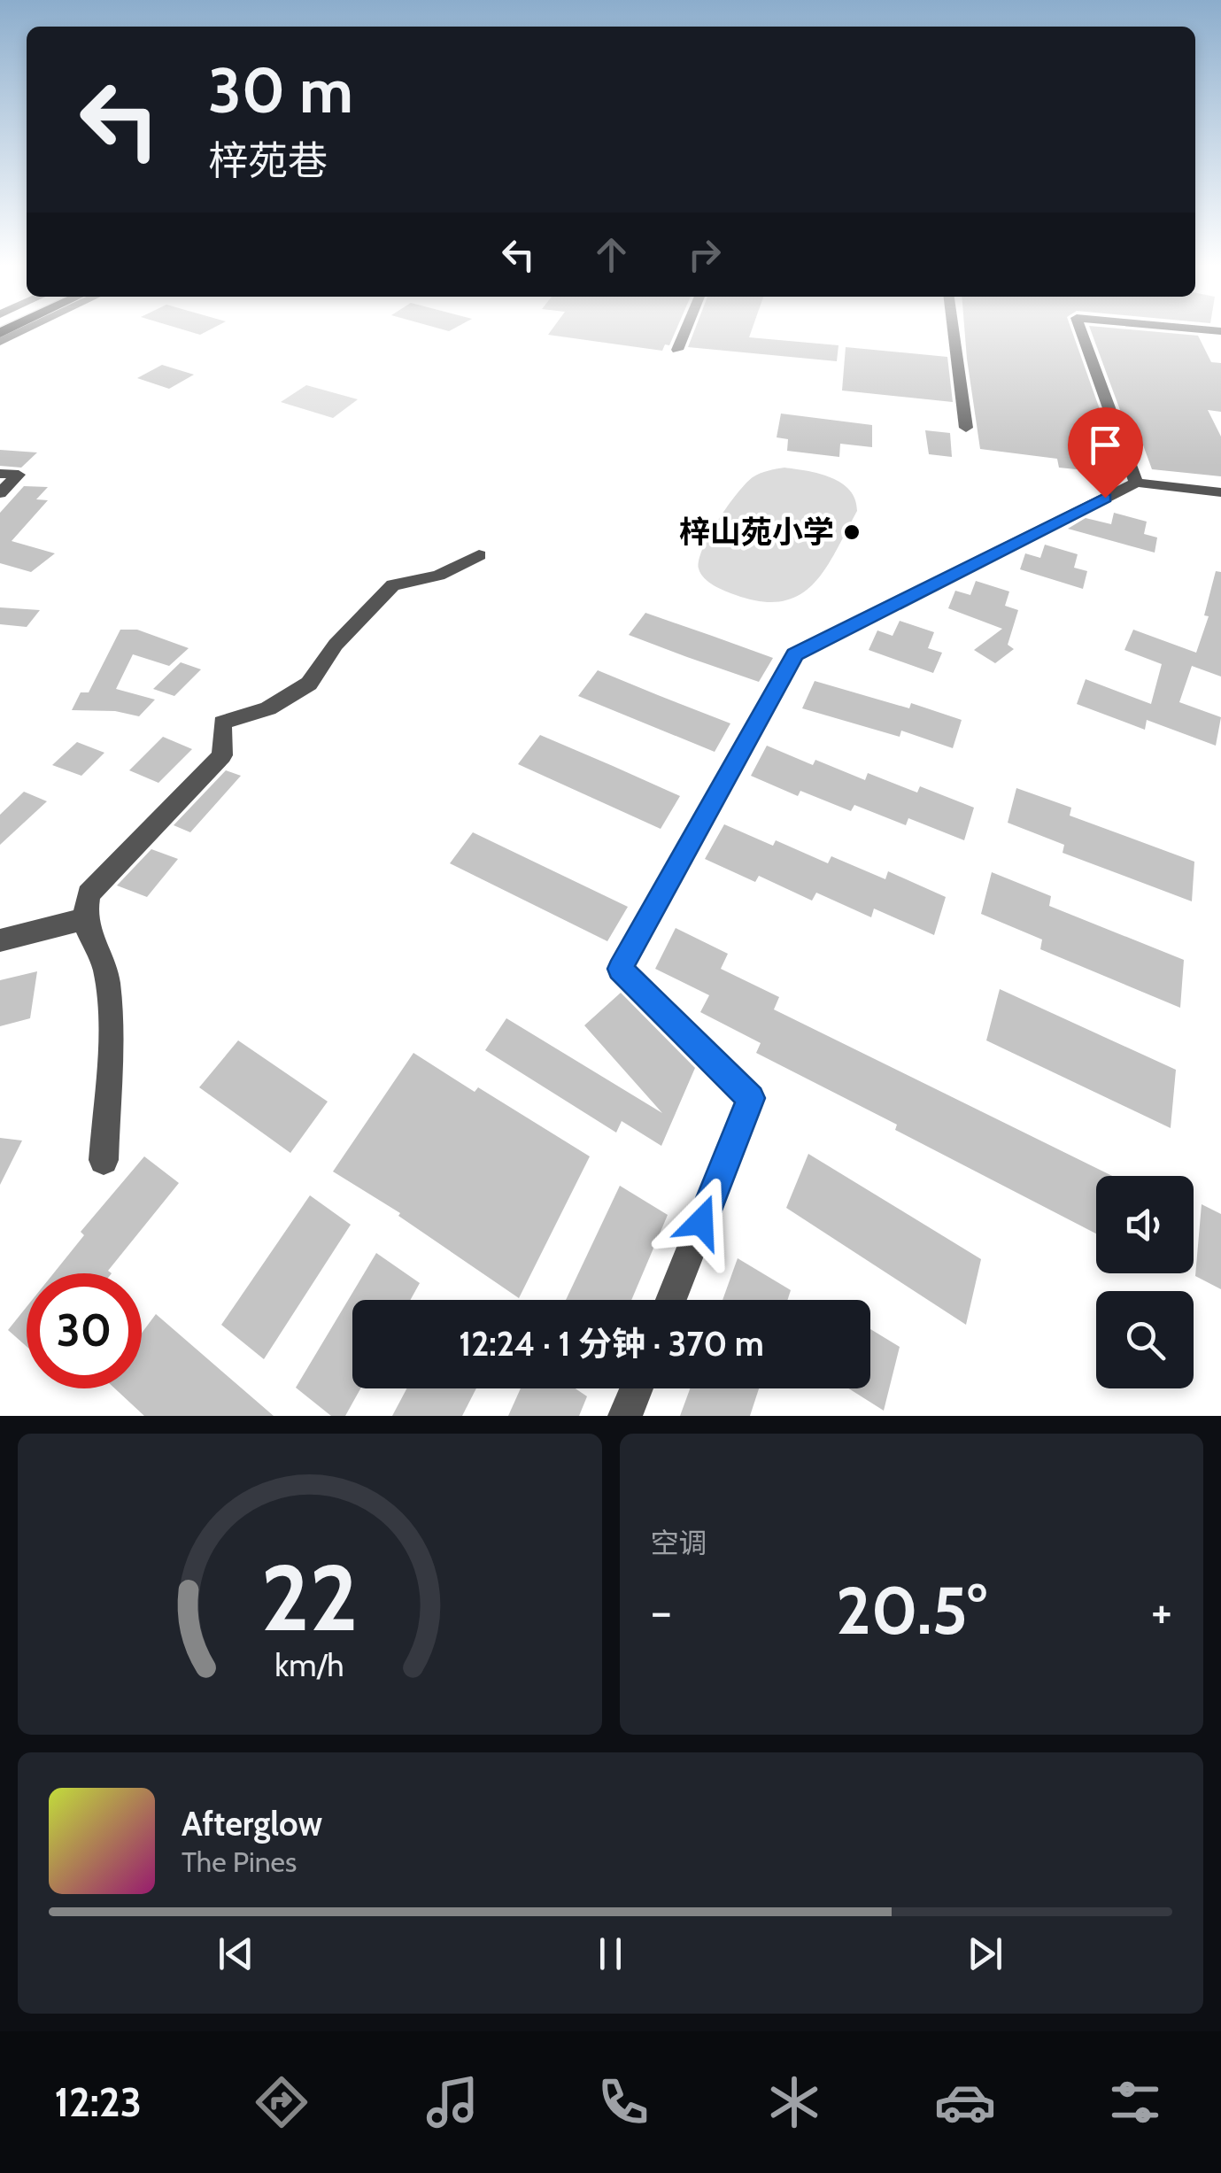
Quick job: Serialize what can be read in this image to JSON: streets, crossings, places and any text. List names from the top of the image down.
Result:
{
  "places": ["梓山苑小学"],
  "page": {
    "turn": ["30 m", "梓苑巷"],
    "limit": "30",
    "trip": "12:24 · 1 分钟 · 370 m",
    "tile": "空调",
    "heat": ["−", "20.5°", "+"],
    "song": ["Afterglow", "The Pines"],
    "tabs": "12:23",
    "gauge": ["22", "km/h"]
  }
}
